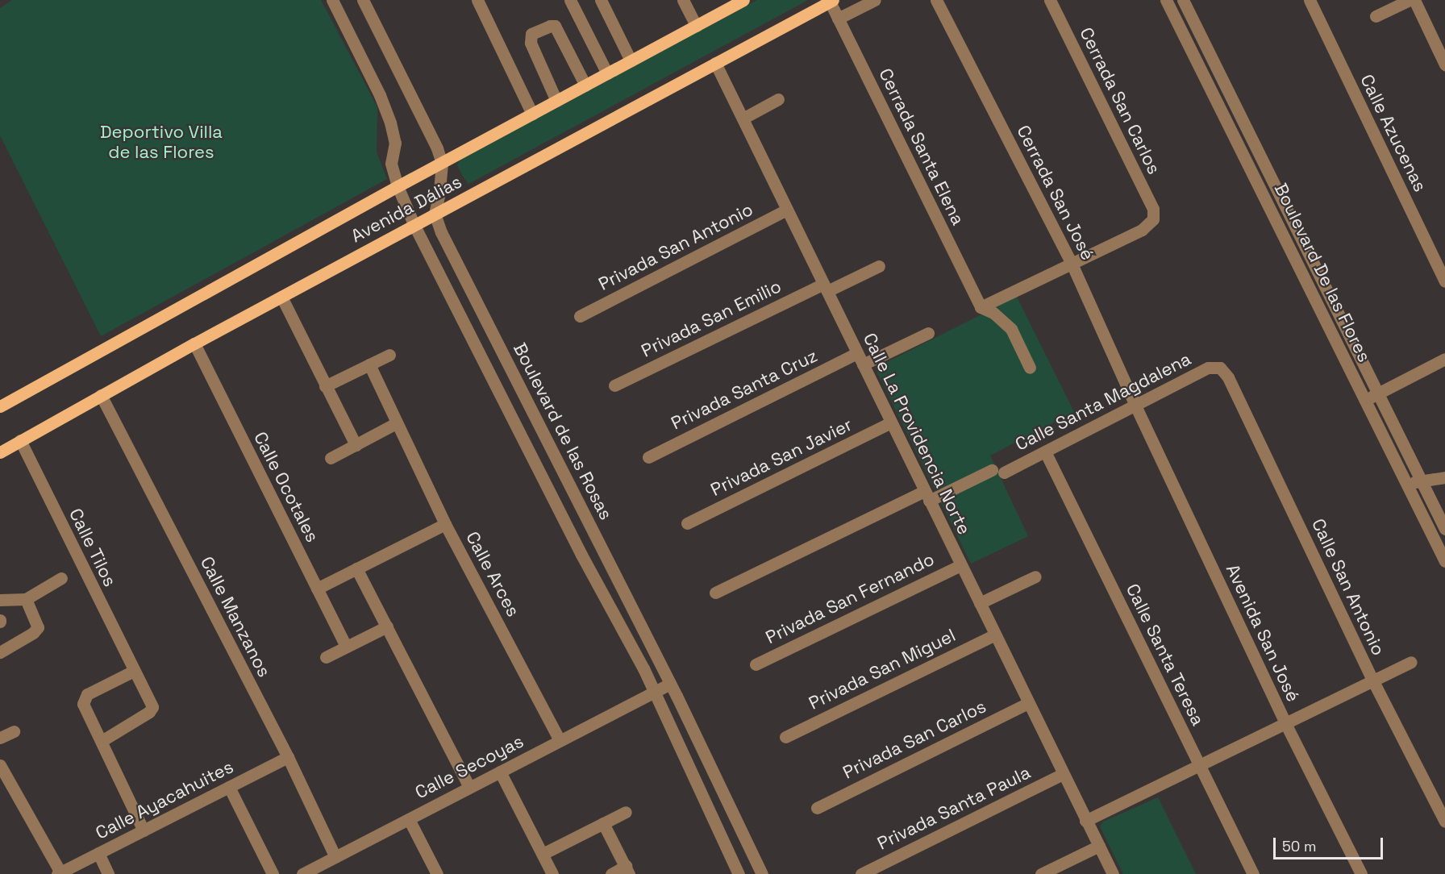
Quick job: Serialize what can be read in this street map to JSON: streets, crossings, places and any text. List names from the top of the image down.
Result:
{
  "streets": {
    "main road": ["Avenida Dálias"],
    "street": [
      "Cerrada San Carlos",
      "Calle Azucenas",
      "Cerrada Santa Elena",
      "Cerrada San José",
      "Privada San Antonio",
      "Boulevard De las Flores",
      "Privada San Emilio",
      "Privada Santa Cruz",
      "Calle Santa Magdalena",
      "Boulevard de las Rosas",
      "Calle La Providencia Norte",
      "Privada San Javier",
      "Calle Ocotales",
      "Calle Tilos",
      "Calle Arces",
      "Calle San Antonio",
      "Privada San Fernando",
      "Calle Manzanos",
      "Avenida San José",
      "Calle Santa Teresa",
      "Privada San Miguel",
      "Privada San Carlos",
      "Calle Secoyas",
      "Calle Ayacahuites",
      "Privada Santa Paula"
    ]
  },
  "crossings": [
    ["Cerrada San Carlos", "Cerrada San José"],
    ["Cerrada Santa Elena", "Avenida Dálias"],
    ["Cerrada San José", "Calle Santa Magdalena"],
    ["Cerrada San José", "Avenida San José"],
    ["Avenida Dálias", "Boulevard de las Rosas"],
    ["Avenida Dálias", "Calle La Providencia Norte"],
    ["Avenida Dálias", "Calle Ocotales"],
    ["Avenida Dálias", "Calle Tilos"],
    ["Avenida Dálias", "Calle Manzanos"],
    ["Privada San Antonio", "Calle La Providencia Norte"],
    ["Privada San Emilio", "Calle La Providencia Norte"],
    ["Privada Santa Cruz", "Calle La Providencia Norte"],
    ["Calle Santa Magdalena", "Calle La Providencia Norte"],
    ["Calle Santa Magdalena", "Calle San Antonio"],
    ["Calle Santa Magdalena", "Avenida San José"],
    ["Calle Santa Magdalena", "Calle Santa Teresa"],
    ["Boulevard de las Rosas", "Calle Secoyas"],
    ["Calle La Providencia Norte", "Privada San Javier"],
    ["Calle La Providencia Norte", "Privada San Fernando"],
    ["Calle La Providencia Norte", "Privada San Miguel"],
    ["Calle La Providencia Norte", "Privada San Carlos"],
    ["Calle La Providencia Norte", "Privada Santa Paula"],
    ["Calle Arces", "Calle Secoyas"],
    ["Calle Manzanos", "Calle Secoyas"],
    ["Calle Manzanos", "Calle Ayacahuites"]
  ],
  "parks": ["Deportivo Villa de las Flores"],
  "scale_bar": "50 m"
}
